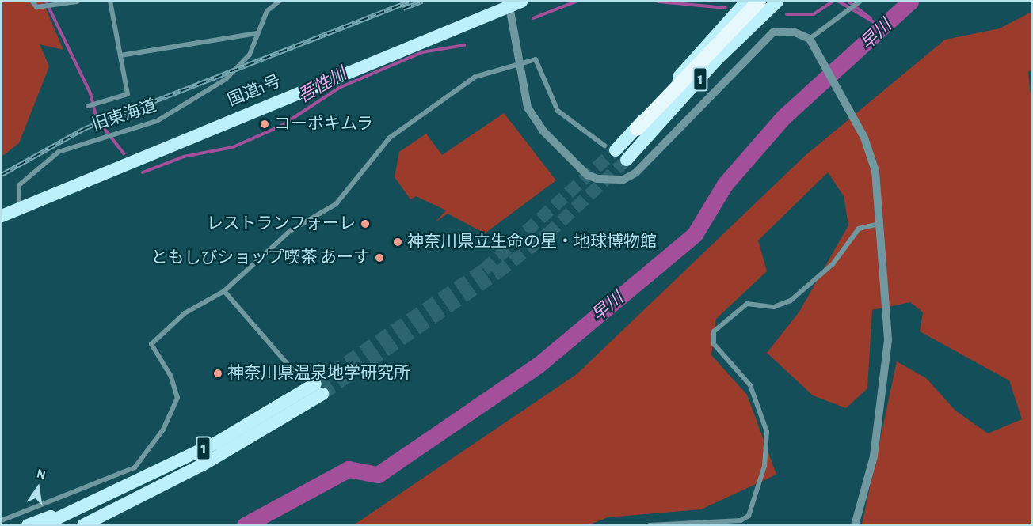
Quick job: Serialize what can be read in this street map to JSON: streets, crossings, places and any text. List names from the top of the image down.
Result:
{
  "streets": {
    "highway": ["1", "国道1号"],
    "street": ["旧東海道"]
  },
  "crossings": [
    ["国道1号", "旧東海道"]
  ],
  "water": ["早川", "吾性川"],
  "places": [
    "コーポキムラ",
    "レストランフォーレ",
    "神奈川県立生命の星・地球博物館",
    "ともしびショップ喫茶 あーす",
    "神奈川県温泉地学研究所"
  ],
  "north": "top"
}
